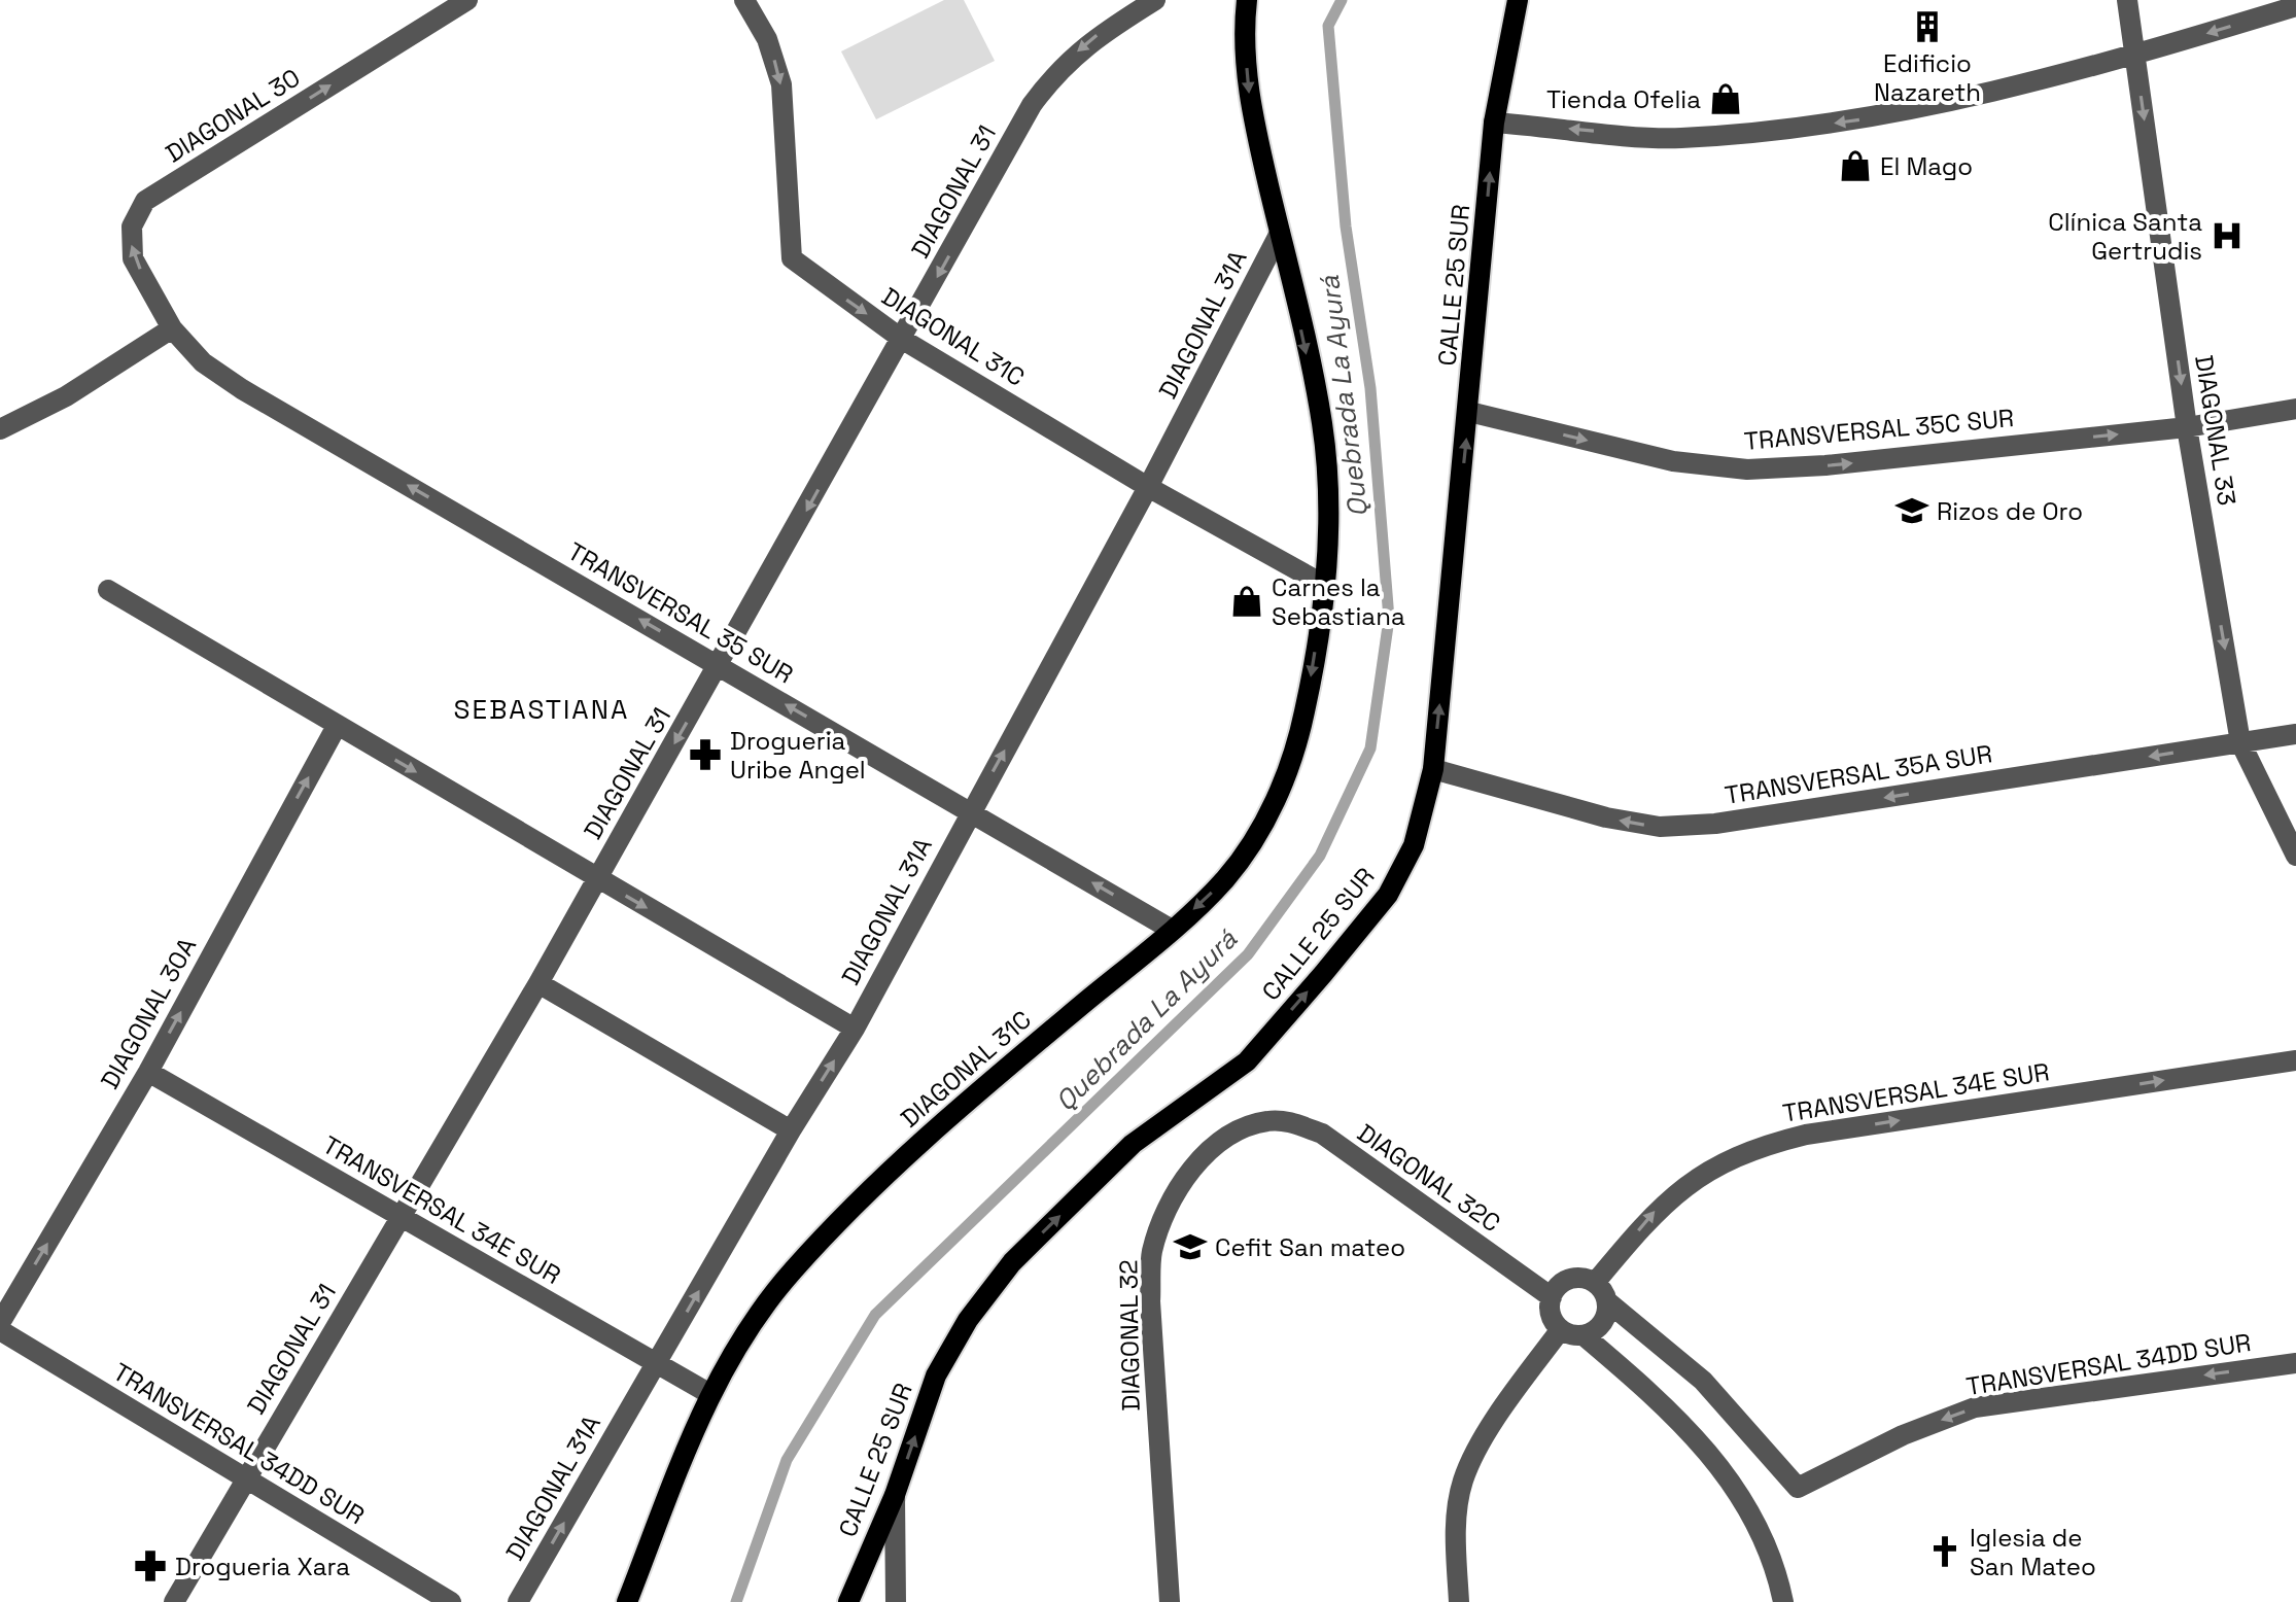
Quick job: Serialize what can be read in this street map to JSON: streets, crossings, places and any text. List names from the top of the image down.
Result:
{
  "streets": {
    "main road": ["CALLE 25 SUR", "DIAGONAL 31C"],
    "street": [
      "DIAGONAL 30",
      "DIAGONAL 31",
      "DIAGONAL 31A",
      "TRANSVERSAL 35C SUR",
      "DIAGONAL 33",
      "TRANSVERSAL 35 SUR",
      "TRANSVERSAL 35A SUR",
      "DIAGONAL 30A",
      "TRANSVERSAL 34E SUR",
      "DIAGONAL 32C",
      "DIAGONAL 32",
      "TRANSVERSAL 34DD SUR"
    ]
  },
  "crossings": [
    ["DIAGONAL 30", "TRANSVERSAL 35 SUR"],
    ["DIAGONAL 31", "DIAGONAL 31C"],
    ["DIAGONAL 31", "TRANSVERSAL 35 SUR"],
    ["DIAGONAL 31", "TRANSVERSAL 34E SUR"],
    ["DIAGONAL 31", "TRANSVERSAL 34DD SUR"],
    ["CALLE 25 SUR", "TRANSVERSAL 35C SUR"],
    ["CALLE 25 SUR", "TRANSVERSAL 35A SUR"],
    ["DIAGONAL 31A", "DIAGONAL 31C"],
    ["DIAGONAL 31A", "TRANSVERSAL 35 SUR"],
    ["DIAGONAL 31A", "TRANSVERSAL 34E SUR"],
    ["DIAGONAL 31C", "TRANSVERSAL 35 SUR"],
    ["DIAGONAL 31C", "TRANSVERSAL 34E SUR"],
    ["TRANSVERSAL 35C SUR", "DIAGONAL 33"],
    ["DIAGONAL 33", "TRANSVERSAL 35A SUR"],
    ["DIAGONAL 30A", "TRANSVERSAL 34E SUR"],
    ["TRANSVERSAL 34E SUR", "DIAGONAL 32C"],
    ["TRANSVERSAL 34E SUR", "TRANSVERSAL 34DD SUR"],
    ["DIAGONAL 32C", "DIAGONAL 32"],
    ["DIAGONAL 32C", "TRANSVERSAL 34DD SUR"]
  ],
  "one_way": [
    "DIAGONAL 30",
    "DIAGONAL 31",
    "CALLE 25 SUR",
    "DIAGONAL 31A",
    "DIAGONAL 31C",
    "TRANSVERSAL 35C SUR",
    "DIAGONAL 33",
    "TRANSVERSAL 35 SUR",
    "TRANSVERSAL 35A SUR",
    "DIAGONAL 30A",
    "TRANSVERSAL 34E SUR",
    "TRANSVERSAL 34DD SUR"
  ],
  "districts": ["SEBASTIANA"],
  "water": ["Quebrada La Ayurá"],
  "places": {
    "building": ["Edificio Nazareth"],
    "shop": ["Tienda Ofelia", "El Mago", "Carnes la Sebastiana"],
    "hospital": ["Clínica Santa Gertrudis"],
    "school or university": ["Rizos de Oro", "Cefit San mateo"],
    "pharmacy": ["Drogueria Uribe Angel", "Drogueria Xara"],
    "church": ["Iglesia de San Mateo"]
  }
}
